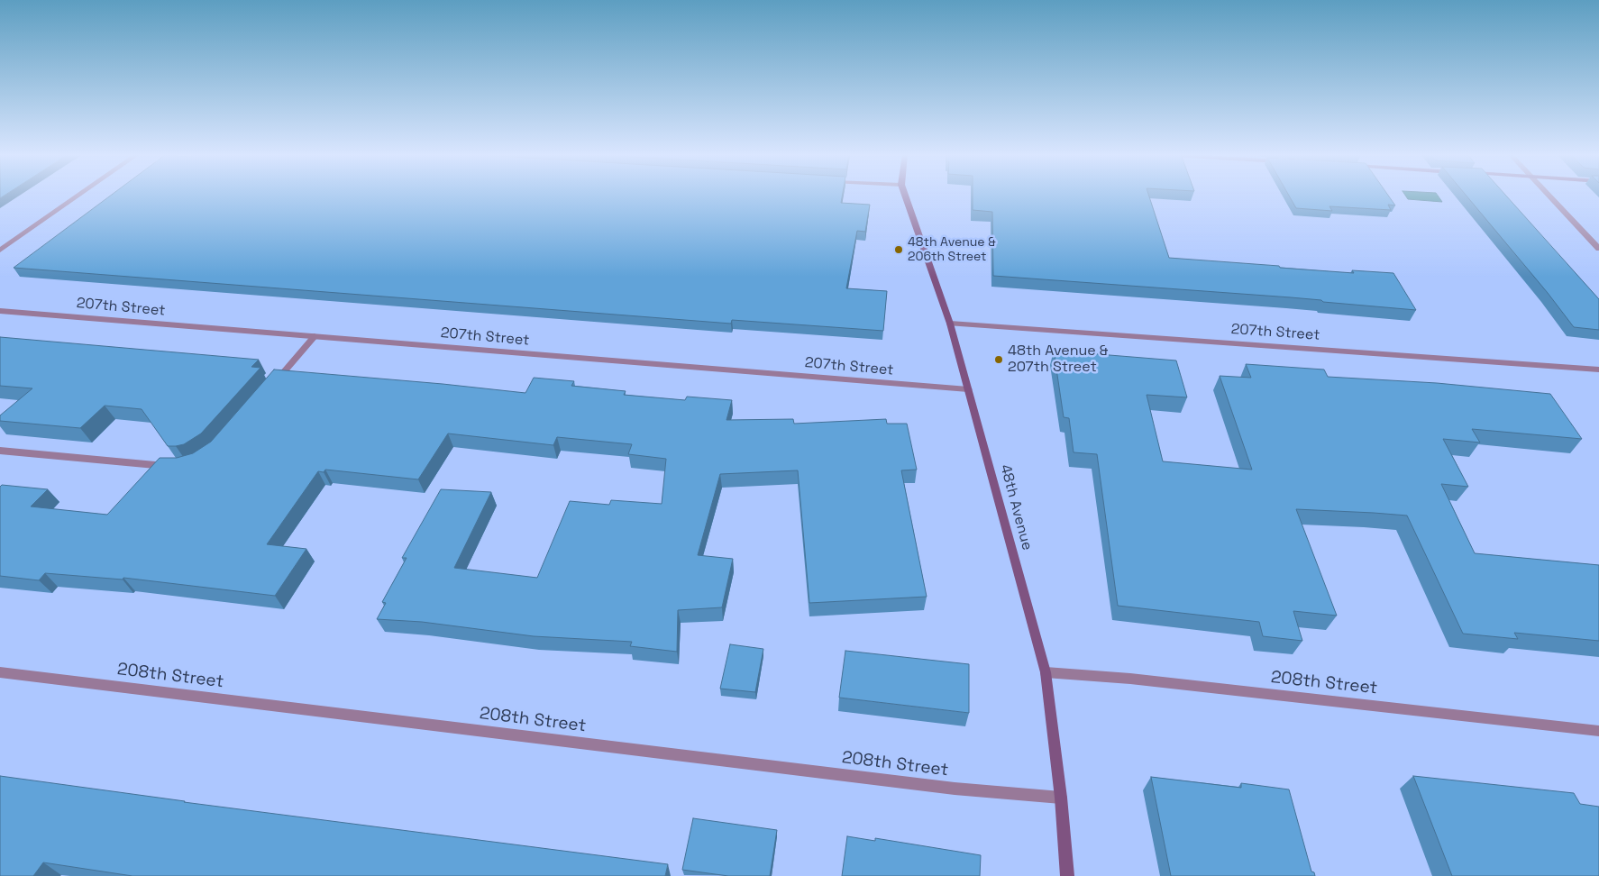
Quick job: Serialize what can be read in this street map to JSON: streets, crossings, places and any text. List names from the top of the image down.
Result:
{
  "streets": {
    "street": ["207th Street", "48th Avenue", "208th Street"]
  },
  "crossings": [
    ["207th Street", "48th Avenue"],
    ["48th Avenue", "208th Street"]
  ],
  "places": ["48th Avenue & 206th Street", "48th Avenue & 207th Street"]
}
